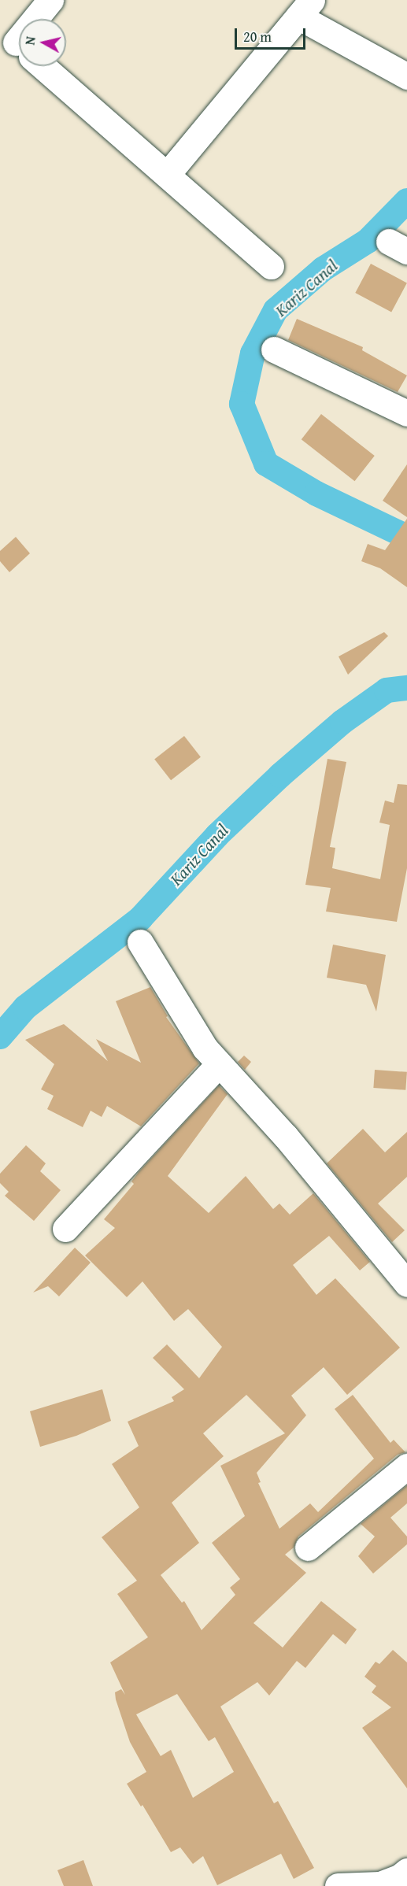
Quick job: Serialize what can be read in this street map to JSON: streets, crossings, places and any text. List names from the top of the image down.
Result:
{
  "water": ["Kariz Canal"],
  "scale_bar": "20 m",
  "north": "left"
}
